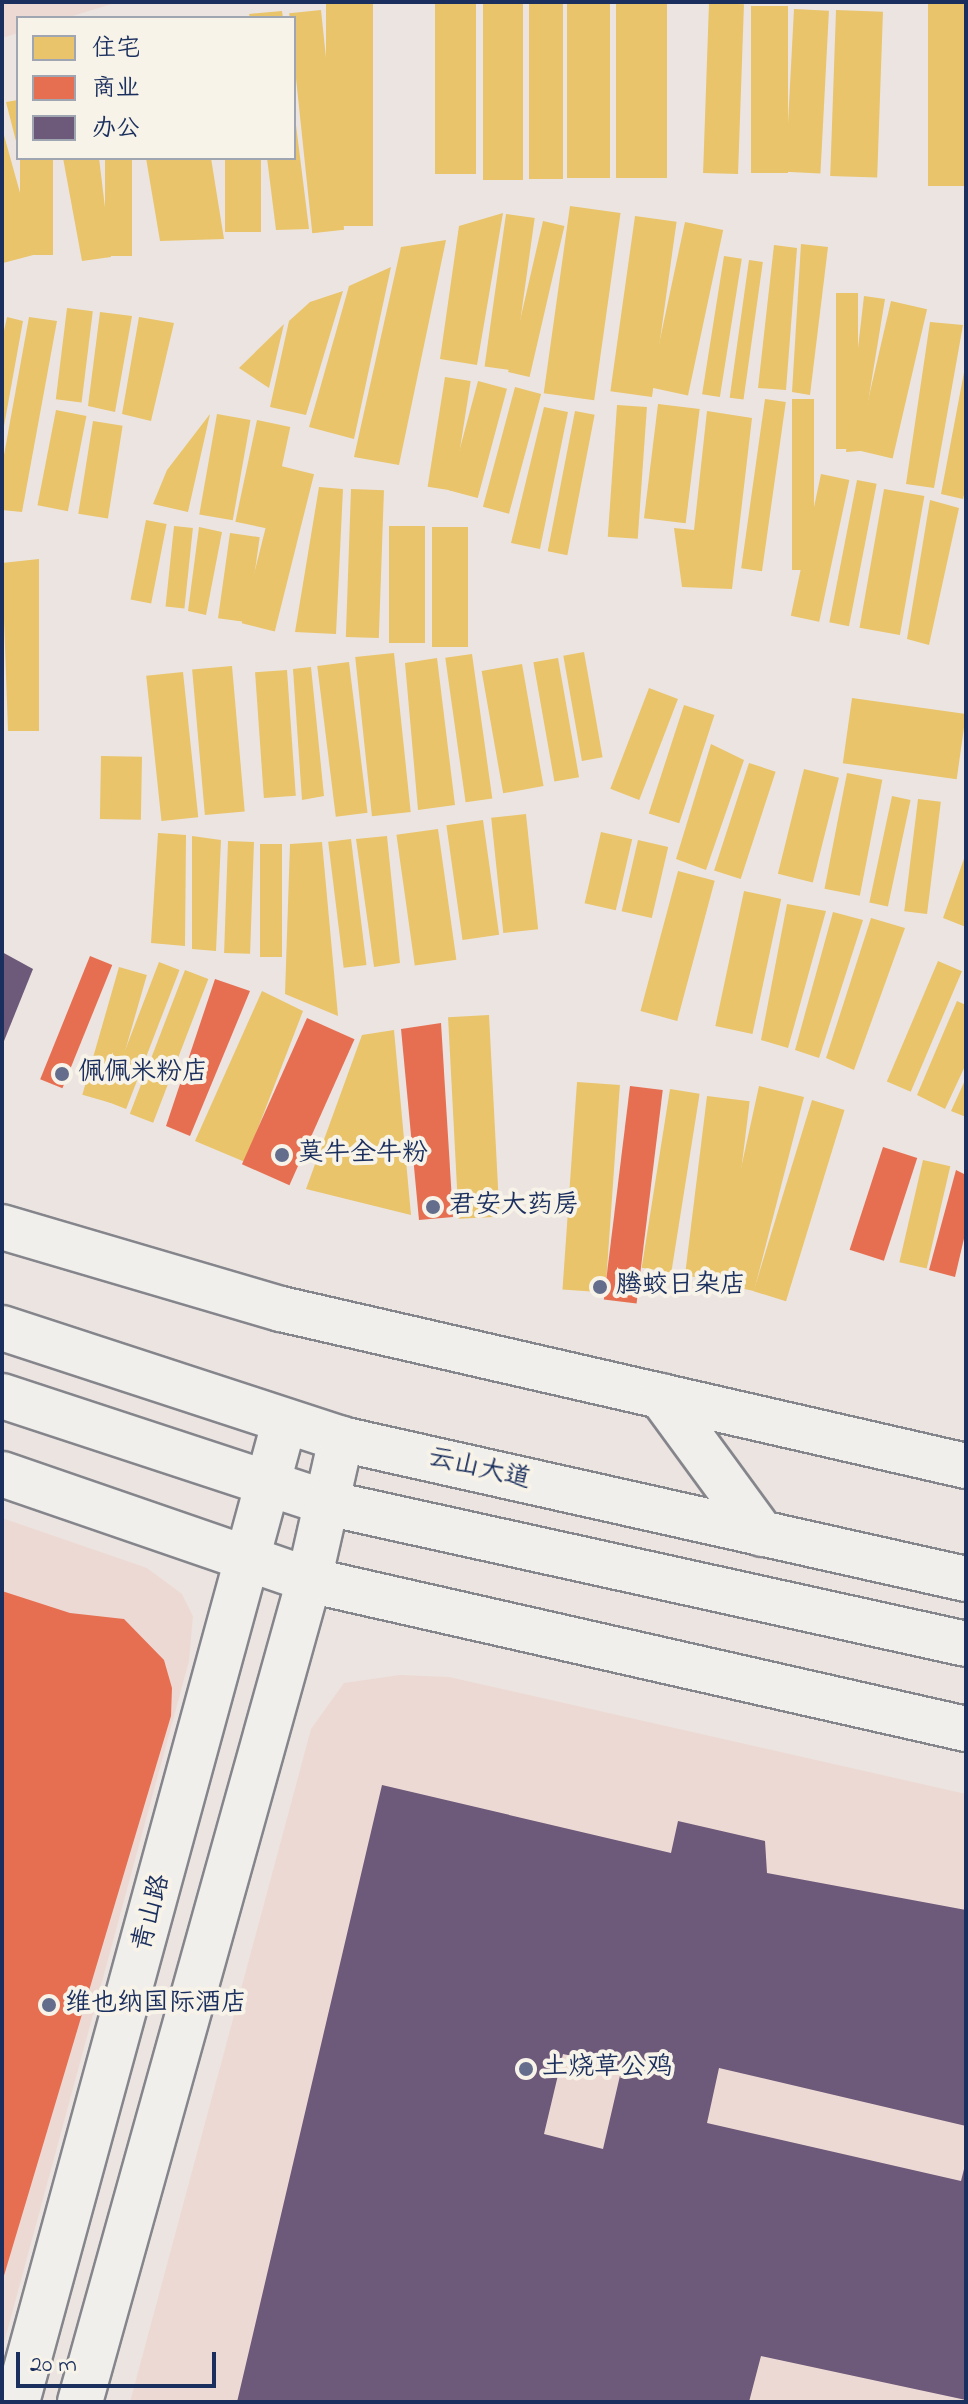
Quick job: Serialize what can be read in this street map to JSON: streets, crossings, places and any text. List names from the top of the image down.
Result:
{
  "streets": {
    "street": ["云山大道", "青山路"]
  },
  "crossings": [
    ["云山大道", "青山路"]
  ],
  "places": [
    "佩佩米粉店",
    "莫牛全牛粉",
    "君安大药房",
    "腾蛟日杂店",
    "维也纳国际酒店",
    "土烧草公鸡"
  ],
  "legend": ["住宅", "商业", "办公"],
  "scale_bar": "20 m"
}
